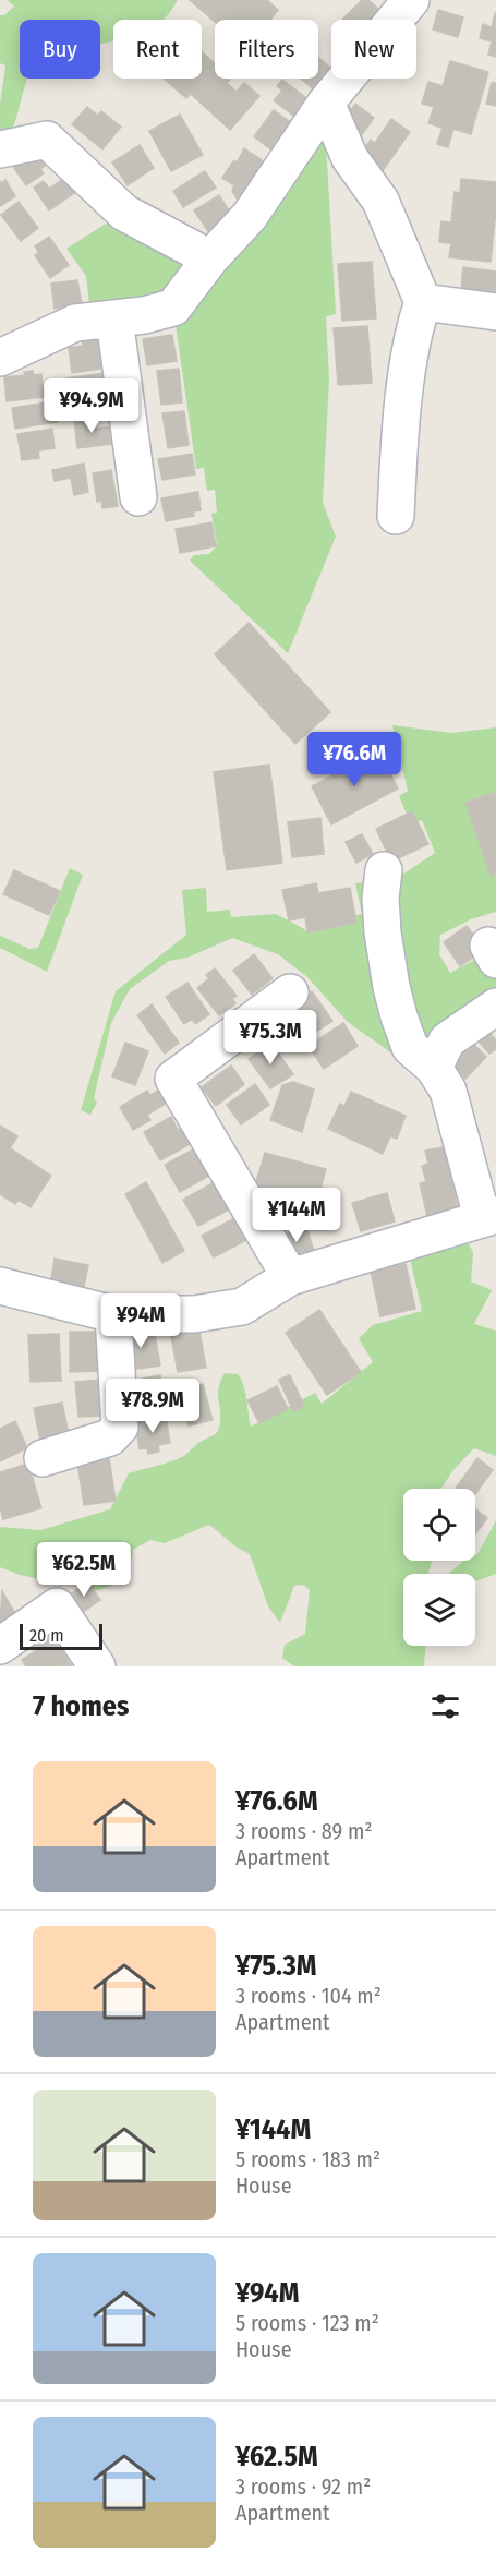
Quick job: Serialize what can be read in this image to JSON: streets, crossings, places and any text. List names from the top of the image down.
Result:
{
  "scale_bar": "20 m",
  "page": {
    "chip": [
      "Buy",
      "Rent",
      "Filters",
      "New"
    ],
    "price": [
      "¥94.9M",
      "¥76.6M",
      "¥75.3M",
      "¥144M",
      "¥94M",
      "¥78.9M",
      "¥62.5M"
    ],
    "scale": "20 m",
    "heading": "7 homes",
    "list": [
      {
        "name": "¥76.6M",
        "note": "3 rooms · 89 m² · Apartment"
      },
      {
        "name": "¥75.3M",
        "note": "3 rooms · 104 m² · Apartment"
      },
      {
        "name": "¥144M",
        "note": "5 rooms · 183 m² · House"
      },
      {
        "name": "¥94M",
        "note": "5 rooms · 123 m² · House"
      },
      {
        "name": "¥62.5M",
        "note": "3 rooms · 92 m² · Apartment"
      }
    ]
  }
}
